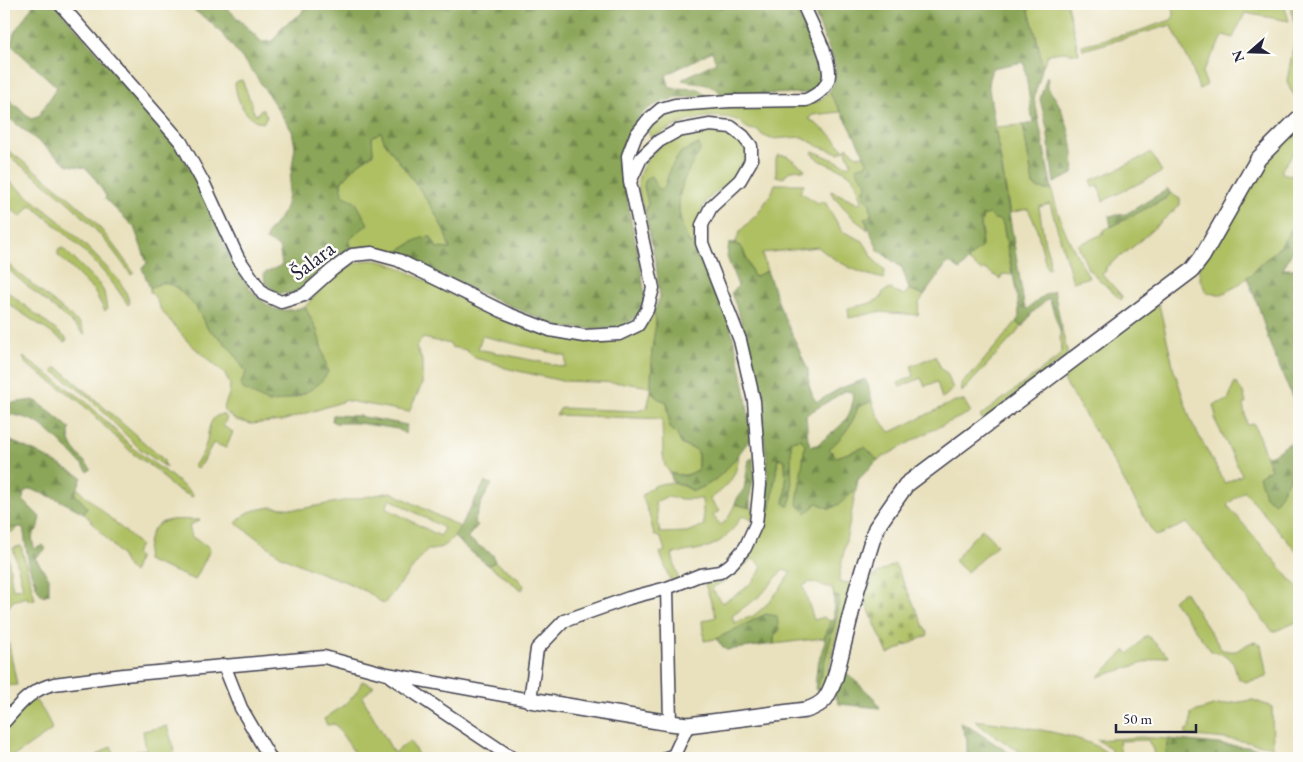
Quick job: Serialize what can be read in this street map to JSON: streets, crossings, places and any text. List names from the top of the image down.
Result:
{
  "streets": {
    "street": ["Šalara"]
  },
  "scale_bar": "50 m",
  "north": "left"
}
